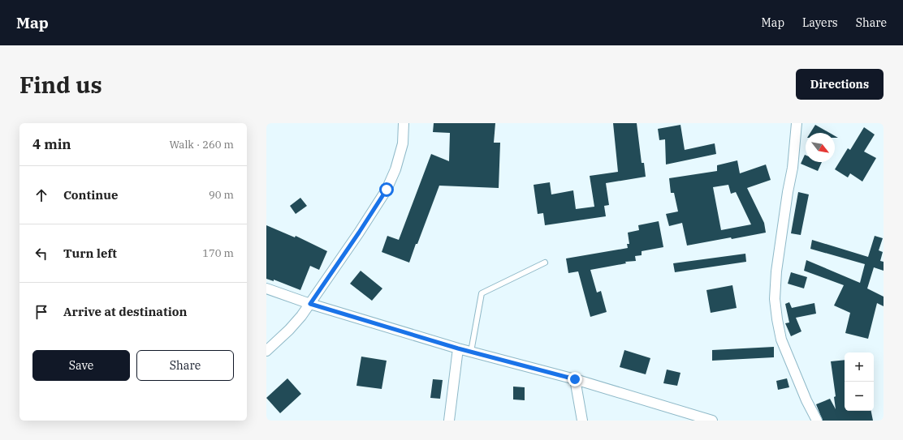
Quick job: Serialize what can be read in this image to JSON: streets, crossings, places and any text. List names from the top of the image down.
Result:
{
  "north": "bottom right",
  "page": {
    "header": "Map",
    "nav": ["Map", "Layers", "Share"],
    "buttons": [
      "Directions",
      ["Save", "Share"]
    ],
    "title": "Find us",
    "heading": ["4 min", "Walk · 260 m"],
    "list": [
      ["Continue", "90 m"],
      ["Turn left", "170 m"],
      "Arrive at destination"
    ],
    "map_buttons": ["+", "−"]
  }
}
